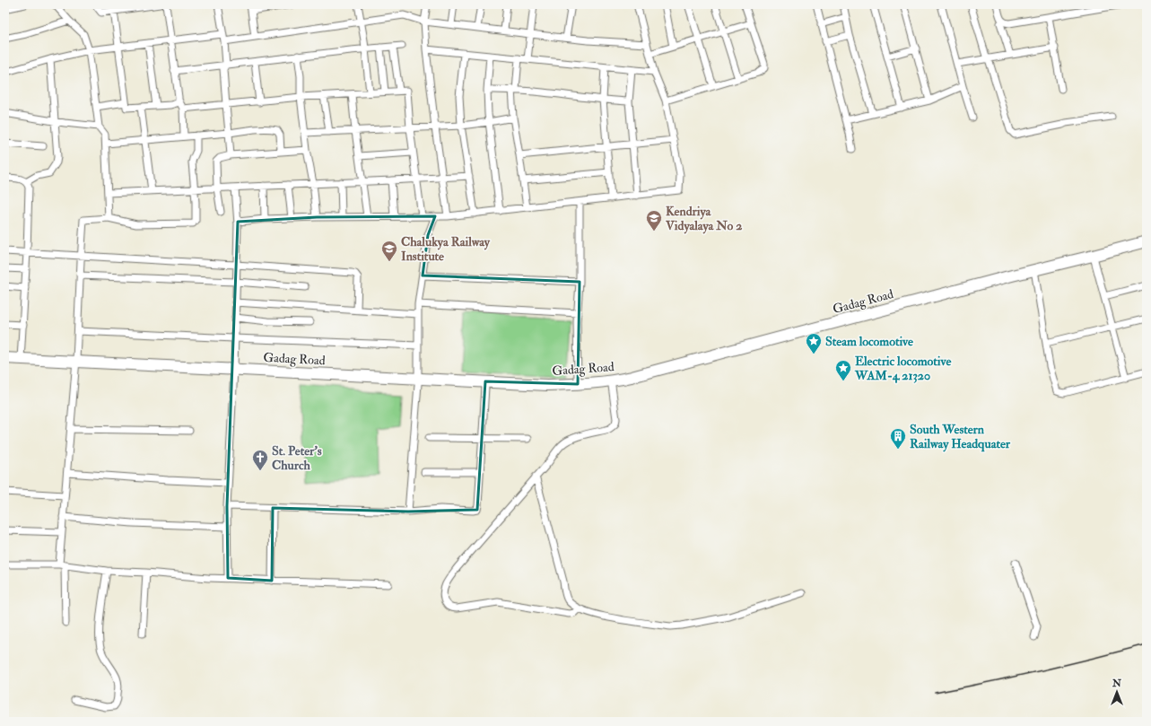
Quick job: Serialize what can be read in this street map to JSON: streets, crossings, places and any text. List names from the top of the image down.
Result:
{
  "streets": {
    "highway": ["Gadag Road"]
  },
  "places": {
    "school or university": ["Kendriya Vidyalaya No 2", "Chalukya Railway Institute"],
    "place": ["Steam locomotive", "Electric locomotive WAM-4 21320"],
    "building": ["South Western Railway Headquater"],
    "church": ["St. Peter's Church"]
  },
  "north": "top"
}
